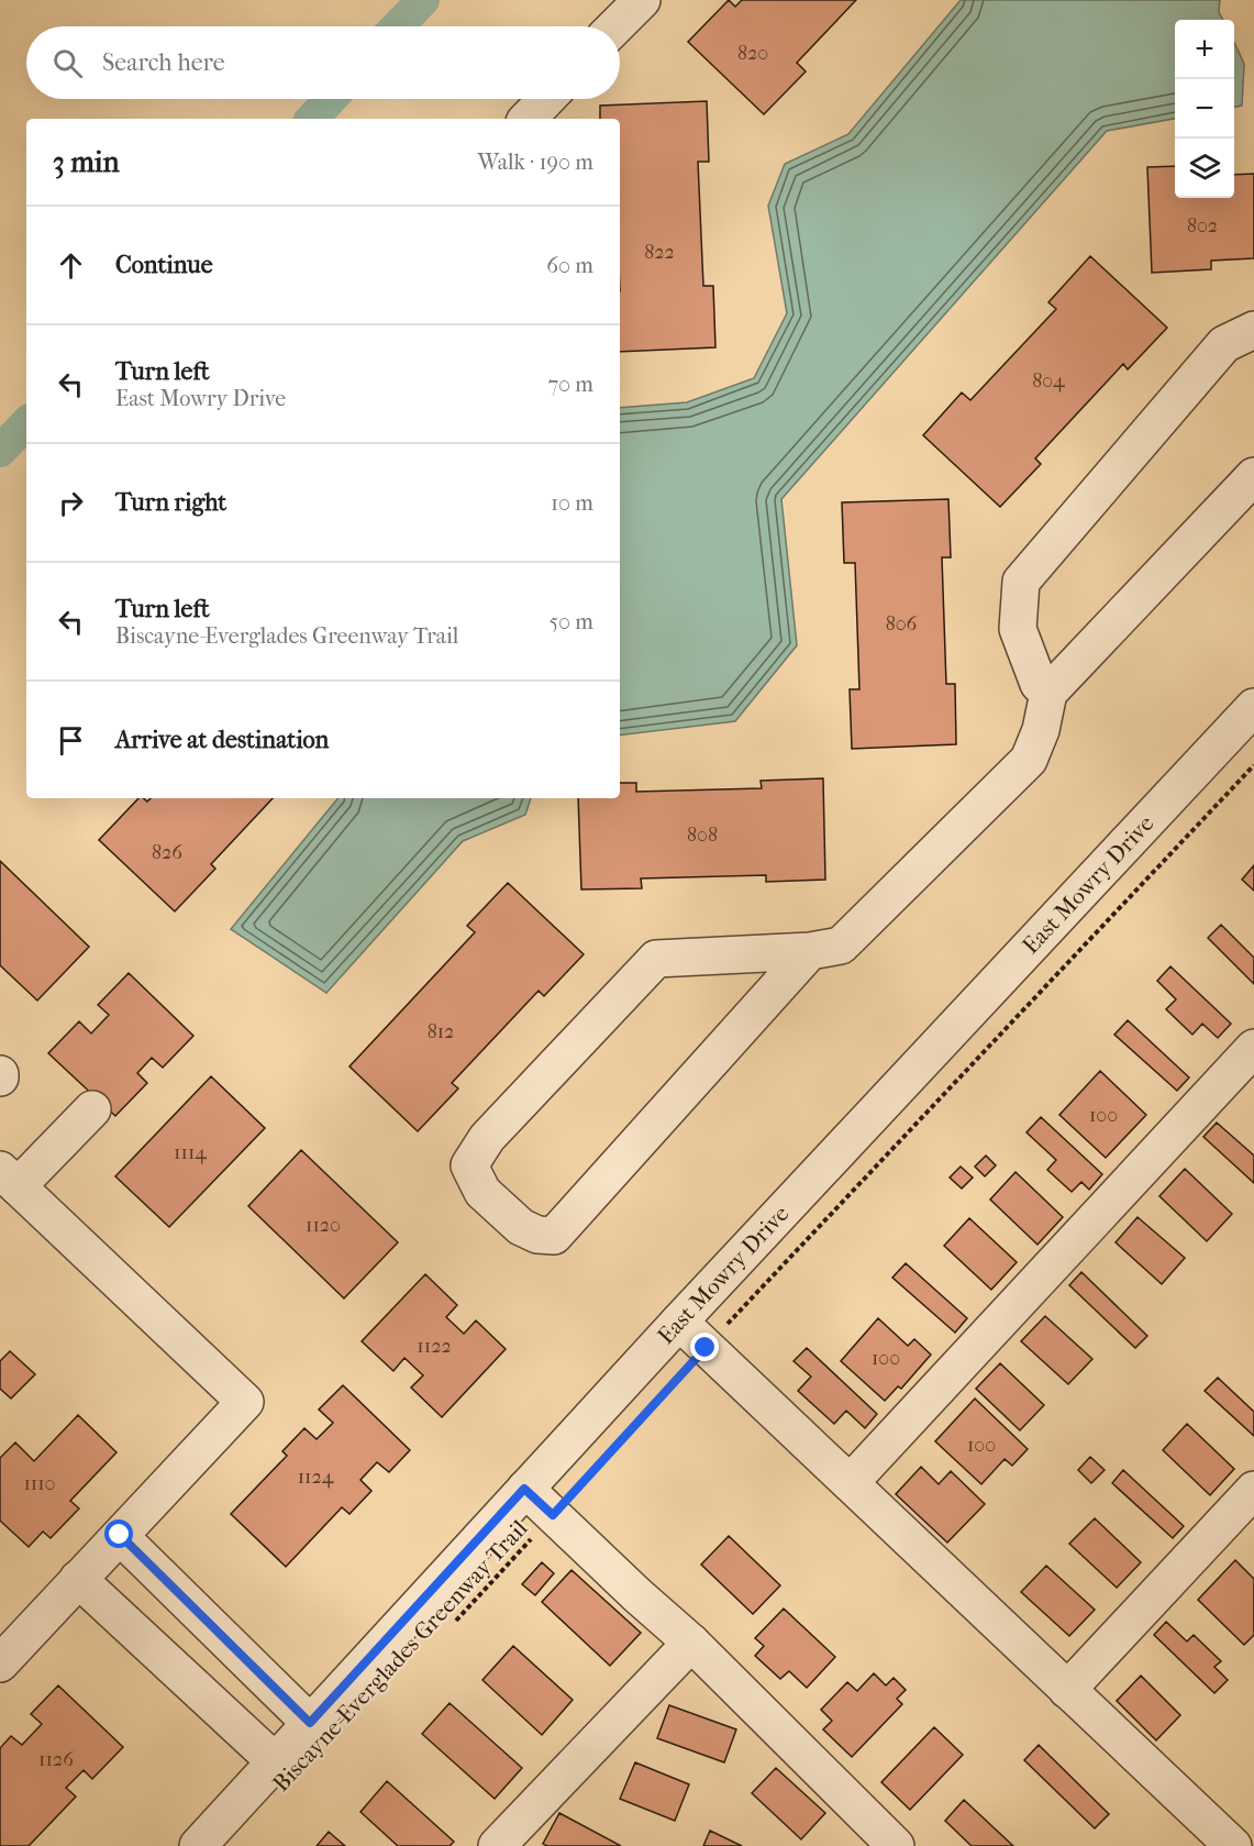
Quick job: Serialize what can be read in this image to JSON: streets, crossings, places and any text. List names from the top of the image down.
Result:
{
  "streets": {
    "street": ["East Mowry Drive"],
    "path": ["Biscayne-Everglades Greenway Trail"]
  },
  "house_numbers": [
    "820",
    "802",
    "822",
    "804",
    "806",
    "808",
    "826",
    "812",
    "100",
    "1114",
    "1120",
    "1122",
    "100",
    "100",
    "1124",
    "1110",
    "1126"
  ],
  "page": {
    "map_buttons": ["+", "−"],
    "search": "Search here",
    "heading": ["3 min", "Walk · 190 m"],
    "list": [
      ["Continue", "60 m"],
      ["Turn left", "East Mowry Drive", "70 m"],
      ["Turn right", "10 m"],
      ["Turn left", "Biscayne-Everglades Greenway Trail", "50 m"],
      "Arrive at destination"
    ]
  }
}
